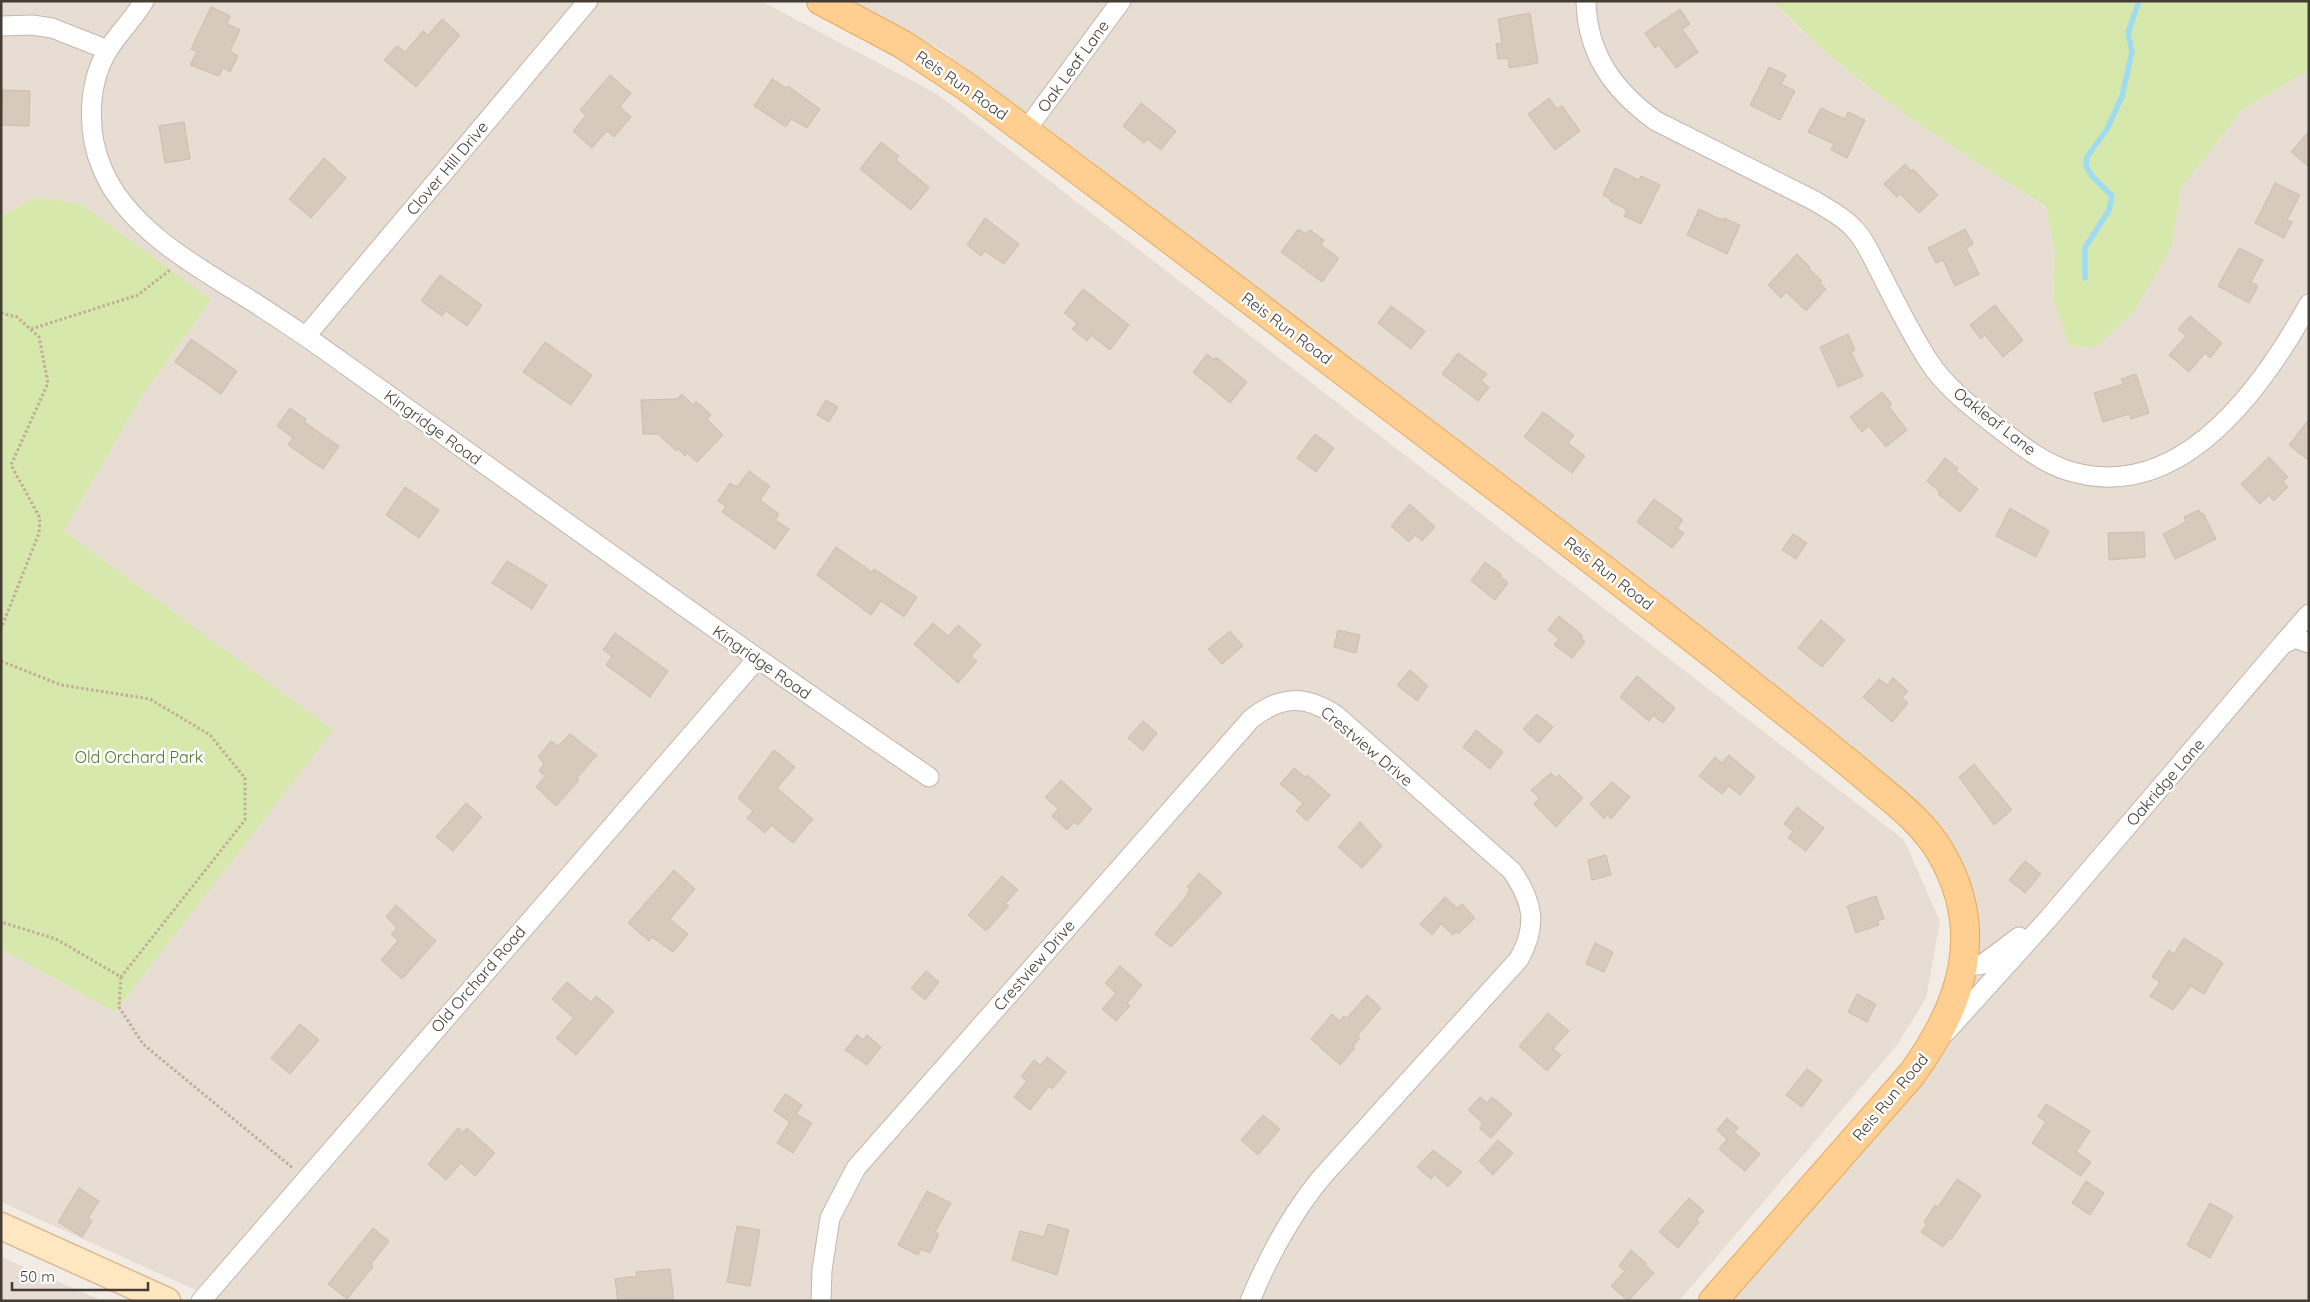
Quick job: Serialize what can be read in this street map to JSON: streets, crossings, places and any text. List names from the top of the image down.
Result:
{
  "streets": {
    "main road": ["Reis Run Road"],
    "street": [
      "Oak Leaf Lane",
      "Clover Hill Drive",
      "Oakleaf Lane",
      "Kingridge Road",
      "Crestview Drive",
      "Oakridge Lane",
      "Old Orchard Road"
    ]
  },
  "crossings": [
    ["Oak Leaf Lane", "Reis Run Road"],
    ["Reis Run Road", "Oakridge Lane"],
    ["Clover Hill Drive", "Kingridge Road"],
    ["Kingridge Road", "Old Orchard Road"]
  ],
  "parks": ["Old Orchard Park"],
  "scale_bar": "50 m"
}
